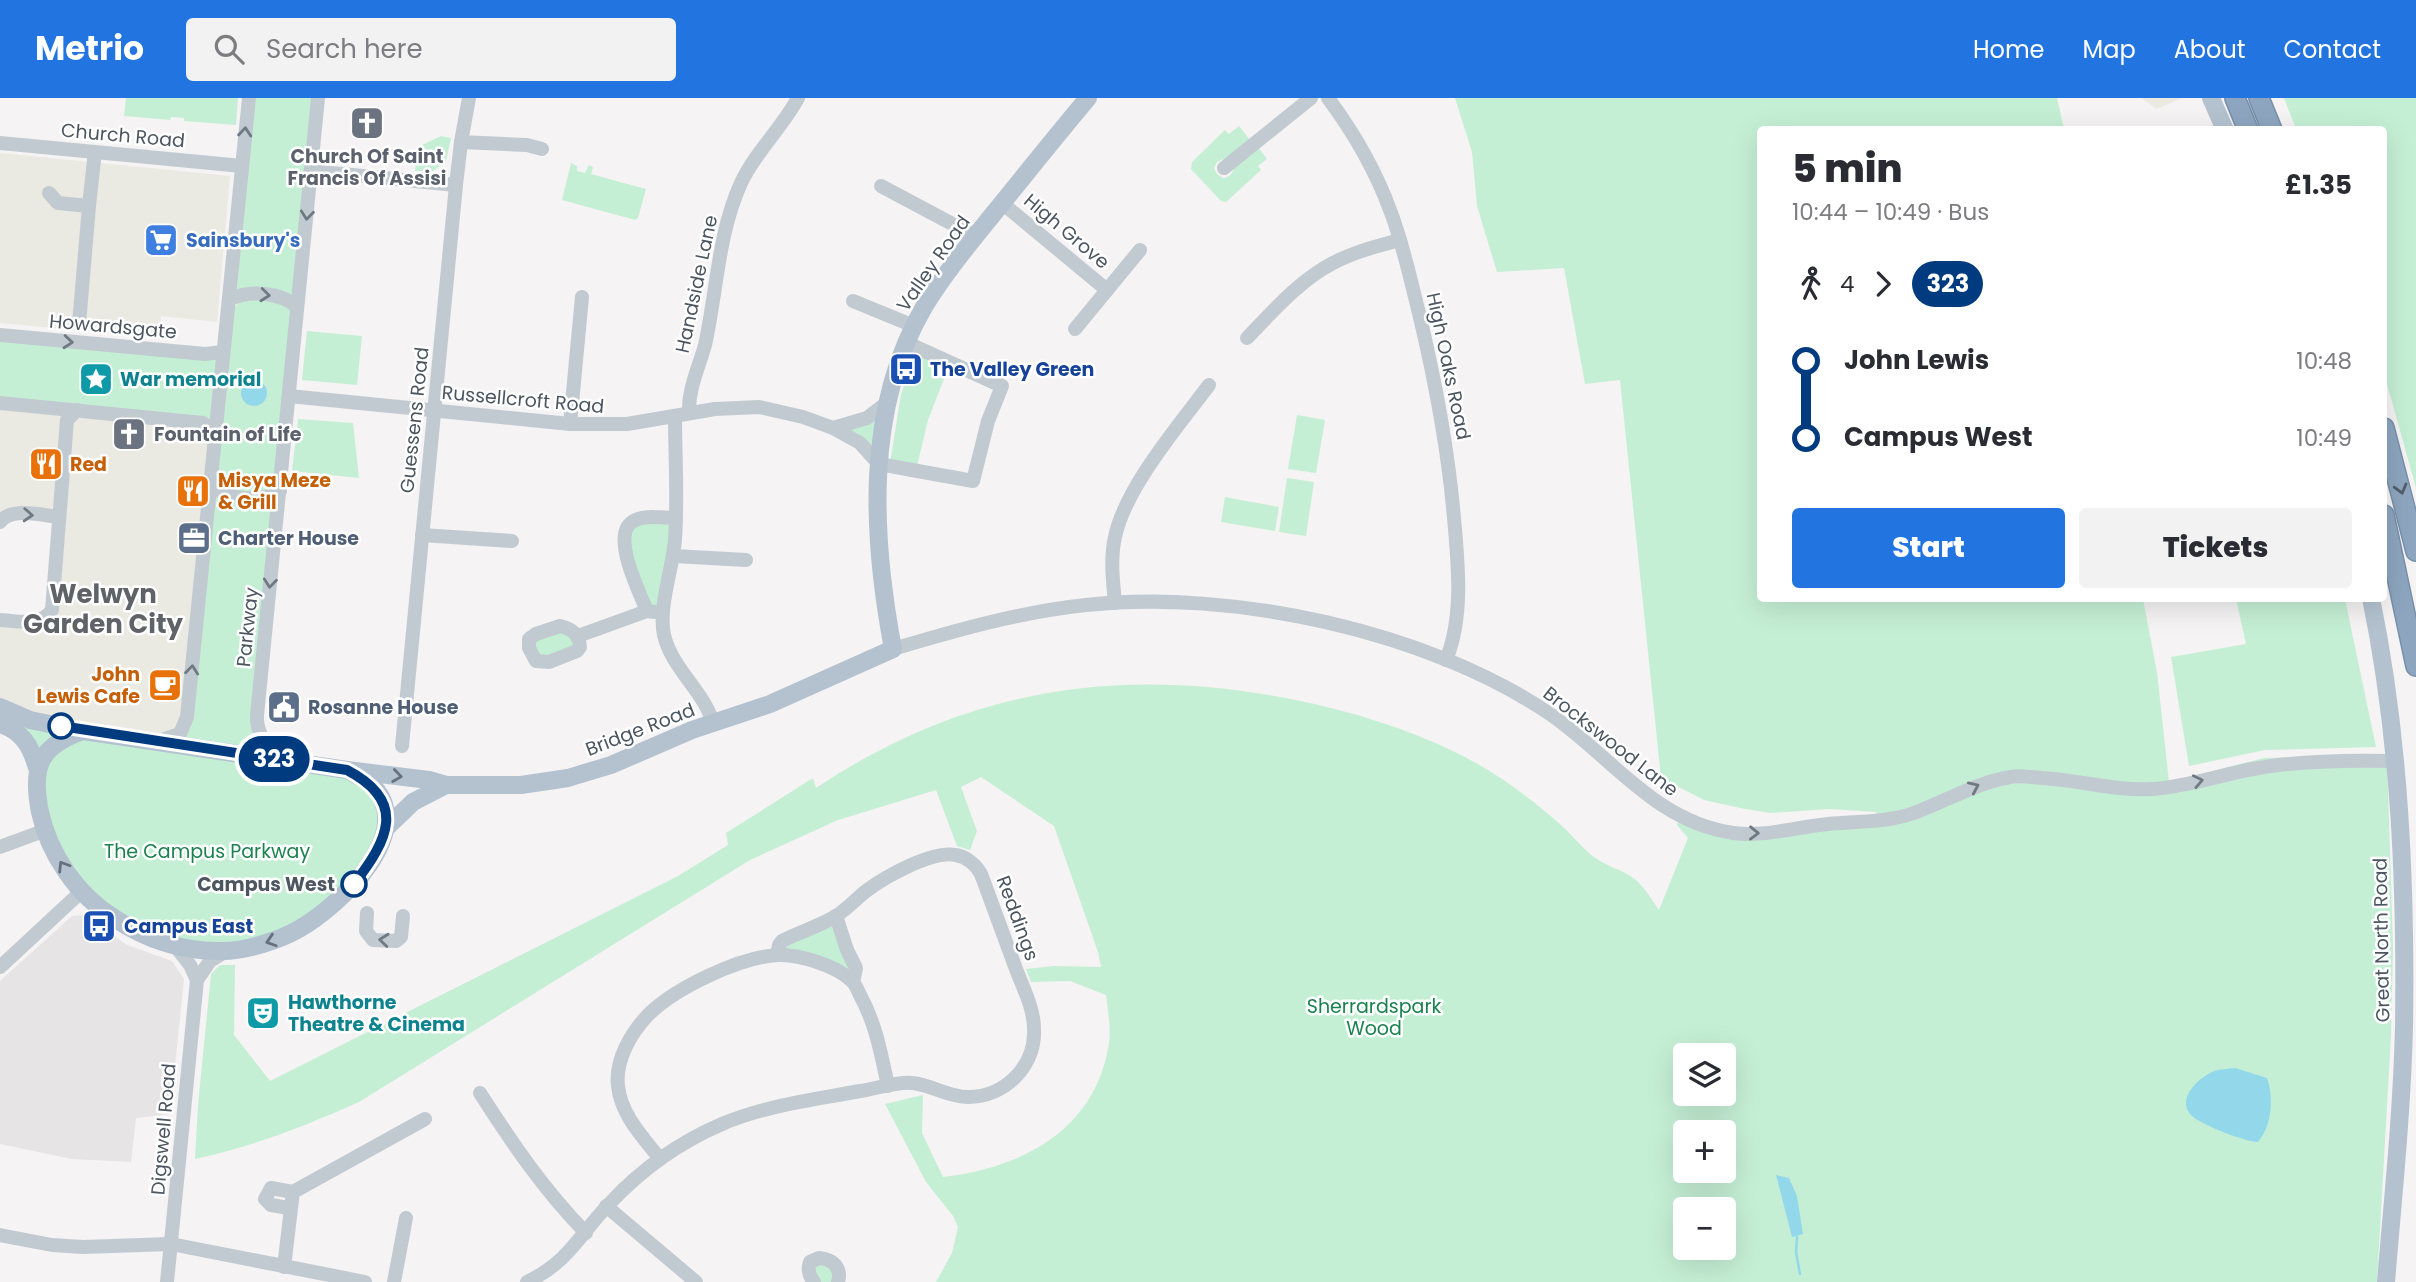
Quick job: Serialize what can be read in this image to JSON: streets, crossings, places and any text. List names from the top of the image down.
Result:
{
  "streets": {
    "main road": ["Valley Road", "Bridge Road", "Great North Road"],
    "street": [
      "Church Road",
      "High Grove",
      "Handside Lane",
      "Howardsgate",
      "High Oaks Road",
      "Russellcroft Road",
      "Guessens Road",
      "Parkway",
      "Brockswood Lane",
      "Reddings",
      "Digswell Road"
    ]
  },
  "crossings": [
    ["High Grove", "Valley Road"],
    ["Valley Road", "Russellcroft Road"],
    ["Valley Road", "Bridge Road"],
    ["Valley Road", "Brockswood Lane"],
    ["Handside Lane", "Russellcroft Road"],
    ["Handside Lane", "Bridge Road"],
    ["High Oaks Road", "Brockswood Lane"],
    ["Russellcroft Road", "Guessens Road"],
    ["Russellcroft Road", "Parkway"],
    ["Parkway", "Bridge Road"],
    ["Bridge Road", "Brockswood Lane"],
    ["Brockswood Lane", "Great North Road"]
  ],
  "one_way": ["Brockswood Lane"],
  "districts": ["Welwyn Garden City"],
  "parks": ["The Campus Parkway", "Sherrardspark Wood"],
  "places": {
    "church": ["Church Of Saint Francis Of Assisi", "Fountain of Life"],
    "supermarket": ["Sainsbury's"],
    "bus stop": ["The Valley Green", "Campus East"],
    "place": ["War memorial"],
    "restaurant": ["Red", "Misya Meze & Grill"],
    "office": ["Charter House"],
    "cafe": ["John Lewis Cafe"],
    "public building": ["Rosanne House"],
    "other": ["Campus West"],
    "theatre": ["Hawthorne Theatre & Cinema"]
  },
  "lines": ["bus line 323"],
  "page": {
    "header": "Metrio",
    "search": "Search here",
    "nav": [
      "Home",
      "Map",
      "About",
      "Contact"
    ],
    "on_map": "323",
    "heading": ["5 min", "10:44 – 10:49 · Bus", "£1.35"],
    "legs": ["4", "323"],
    "list": [
      {
        "name": "John Lewis",
        "value": "10:48"
      },
      {
        "name": "Campus West",
        "value": "10:49"
      }
    ],
    "buttons": ["Start", "Tickets"],
    "map_buttons": ["+", "−"]
  }
}
